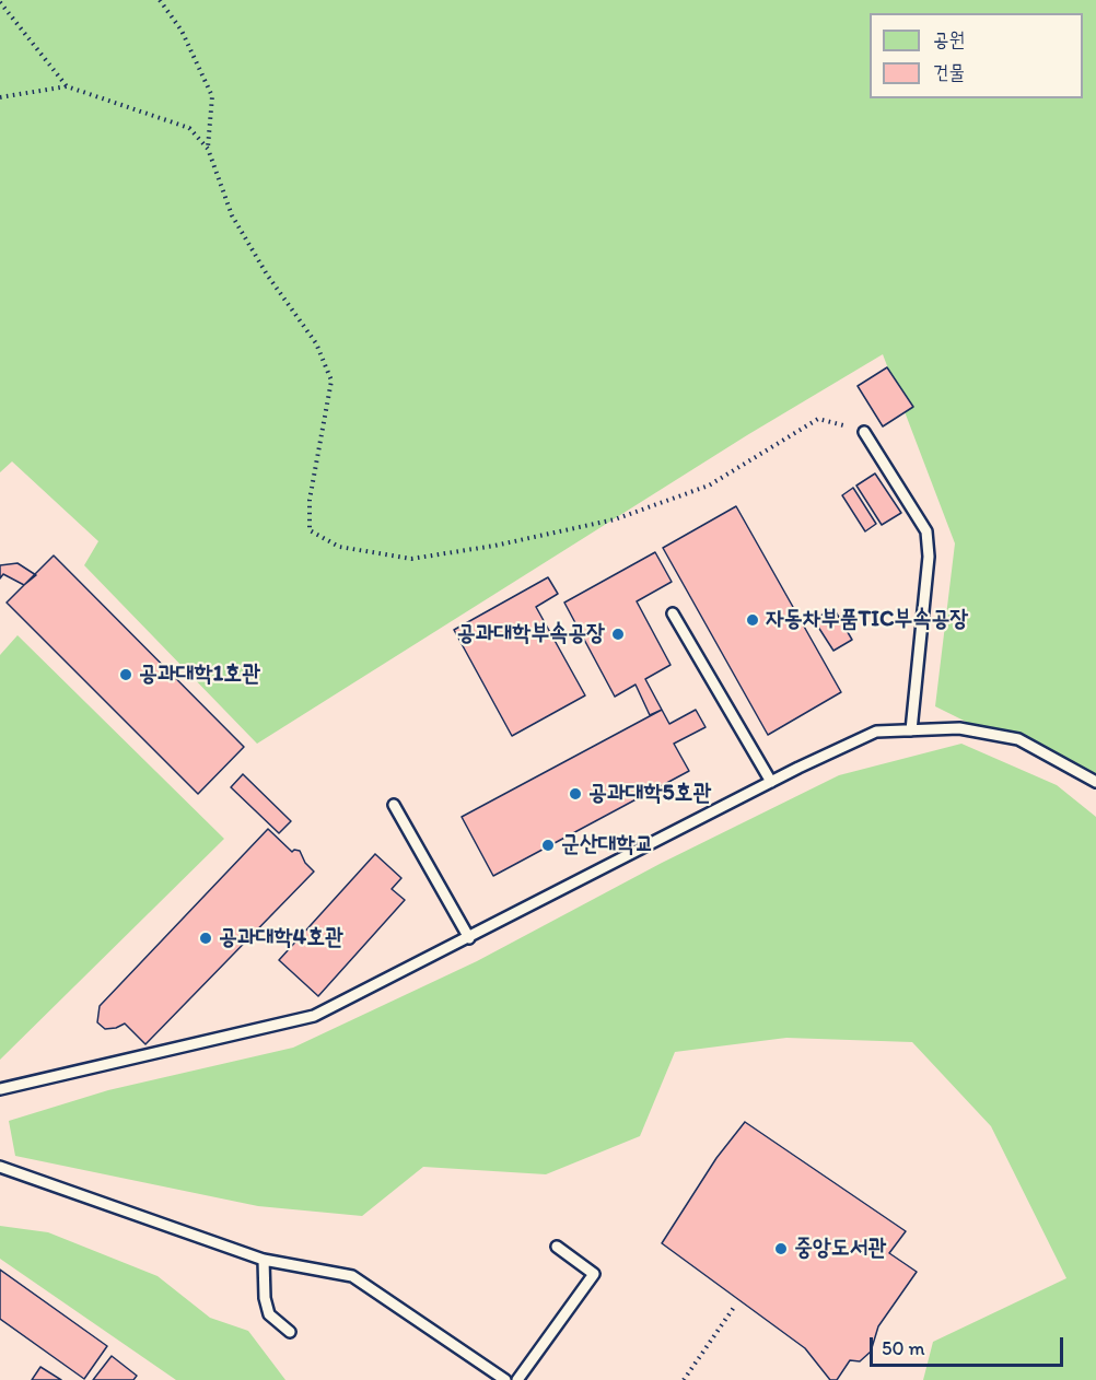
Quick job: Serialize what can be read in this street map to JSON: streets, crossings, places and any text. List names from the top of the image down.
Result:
{
  "places": [
    "자동차부품TIC부속공장",
    "공과대학부속공장",
    "공과대학1호관",
    "공과대학5호관",
    "군산대학교",
    "공과대학4호관",
    "중앙도서관"
  ],
  "legend": ["공원", "건물"],
  "scale_bar": "50 m"
}
